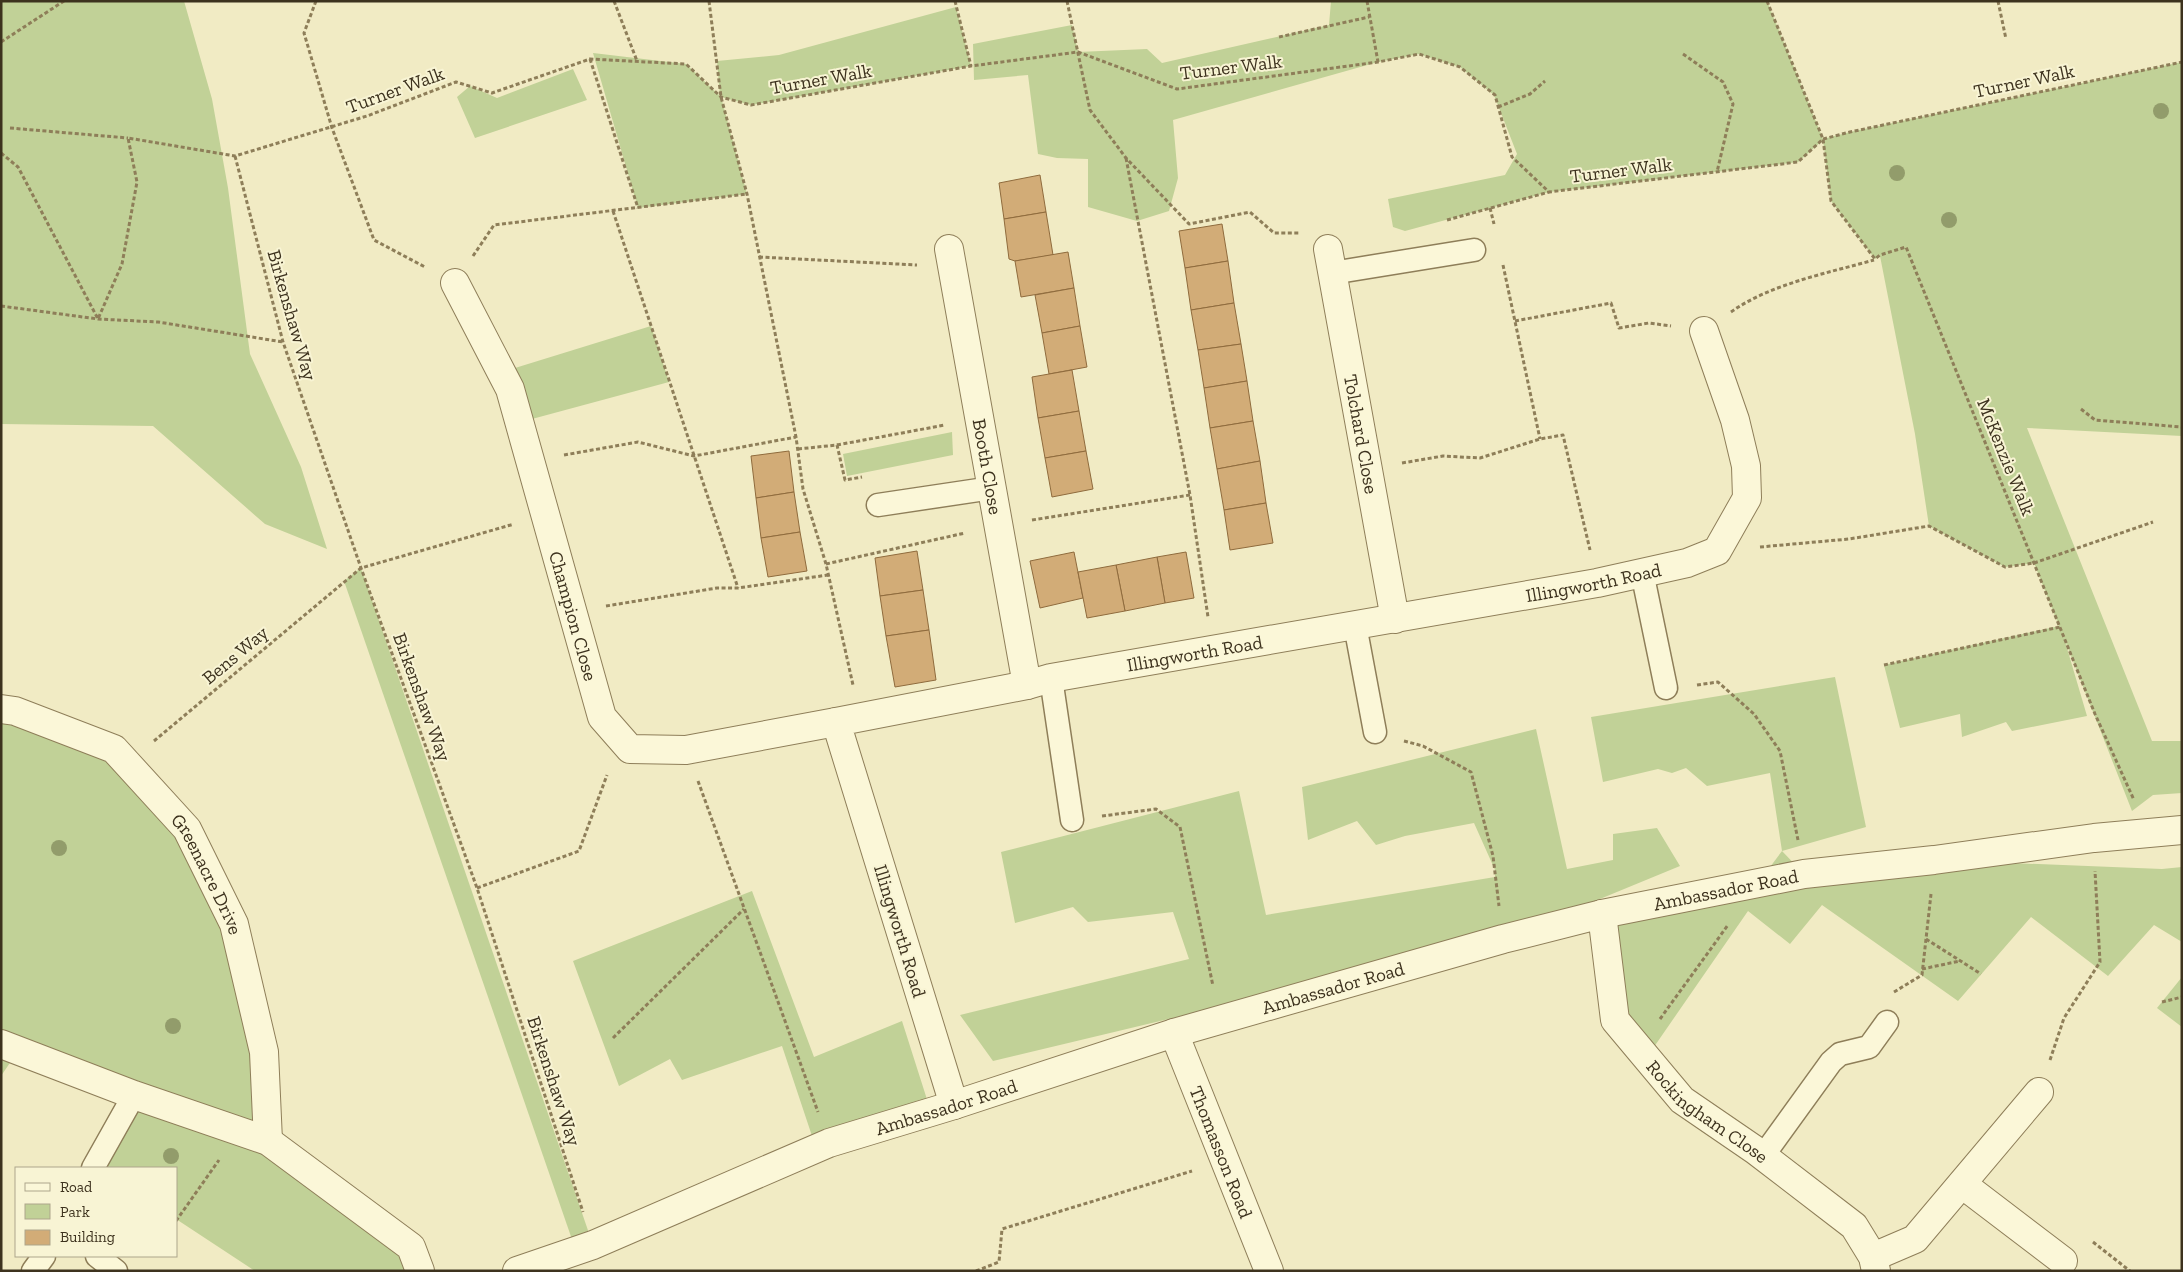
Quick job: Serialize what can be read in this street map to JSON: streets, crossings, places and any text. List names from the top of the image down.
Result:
{
  "streets": {
    "street": [
      "Tolchard Close",
      "Booth Close",
      "Illingworth Road",
      "Champion Close",
      "Greenacre Drive",
      "Ambassador Road",
      "Rockingham Close",
      "Thomasson Road"
    ],
    "path": [
      "Turner Walk",
      "Birkenshaw Way",
      "McKenzie Walk",
      "Bens Way"
    ]
  },
  "crossings": [
    ["Turner Walk", "Birkenshaw Way"],
    ["Birkenshaw Way", "Bens Way"],
    ["Birkenshaw Way", "Ambassador Road"],
    ["Tolchard Close", "Illingworth Road"],
    ["McKenzie Walk", "Ambassador Road"],
    ["Booth Close", "Illingworth Road"],
    ["Illingworth Road", "Champion Close"],
    ["Illingworth Road", "Ambassador Road"],
    ["Bens Way", "Greenacre Drive"],
    ["Ambassador Road", "Rockingham Close"],
    ["Ambassador Road", "Thomasson Road"]
  ],
  "legend": ["Road", "Park", "Building"]
}
